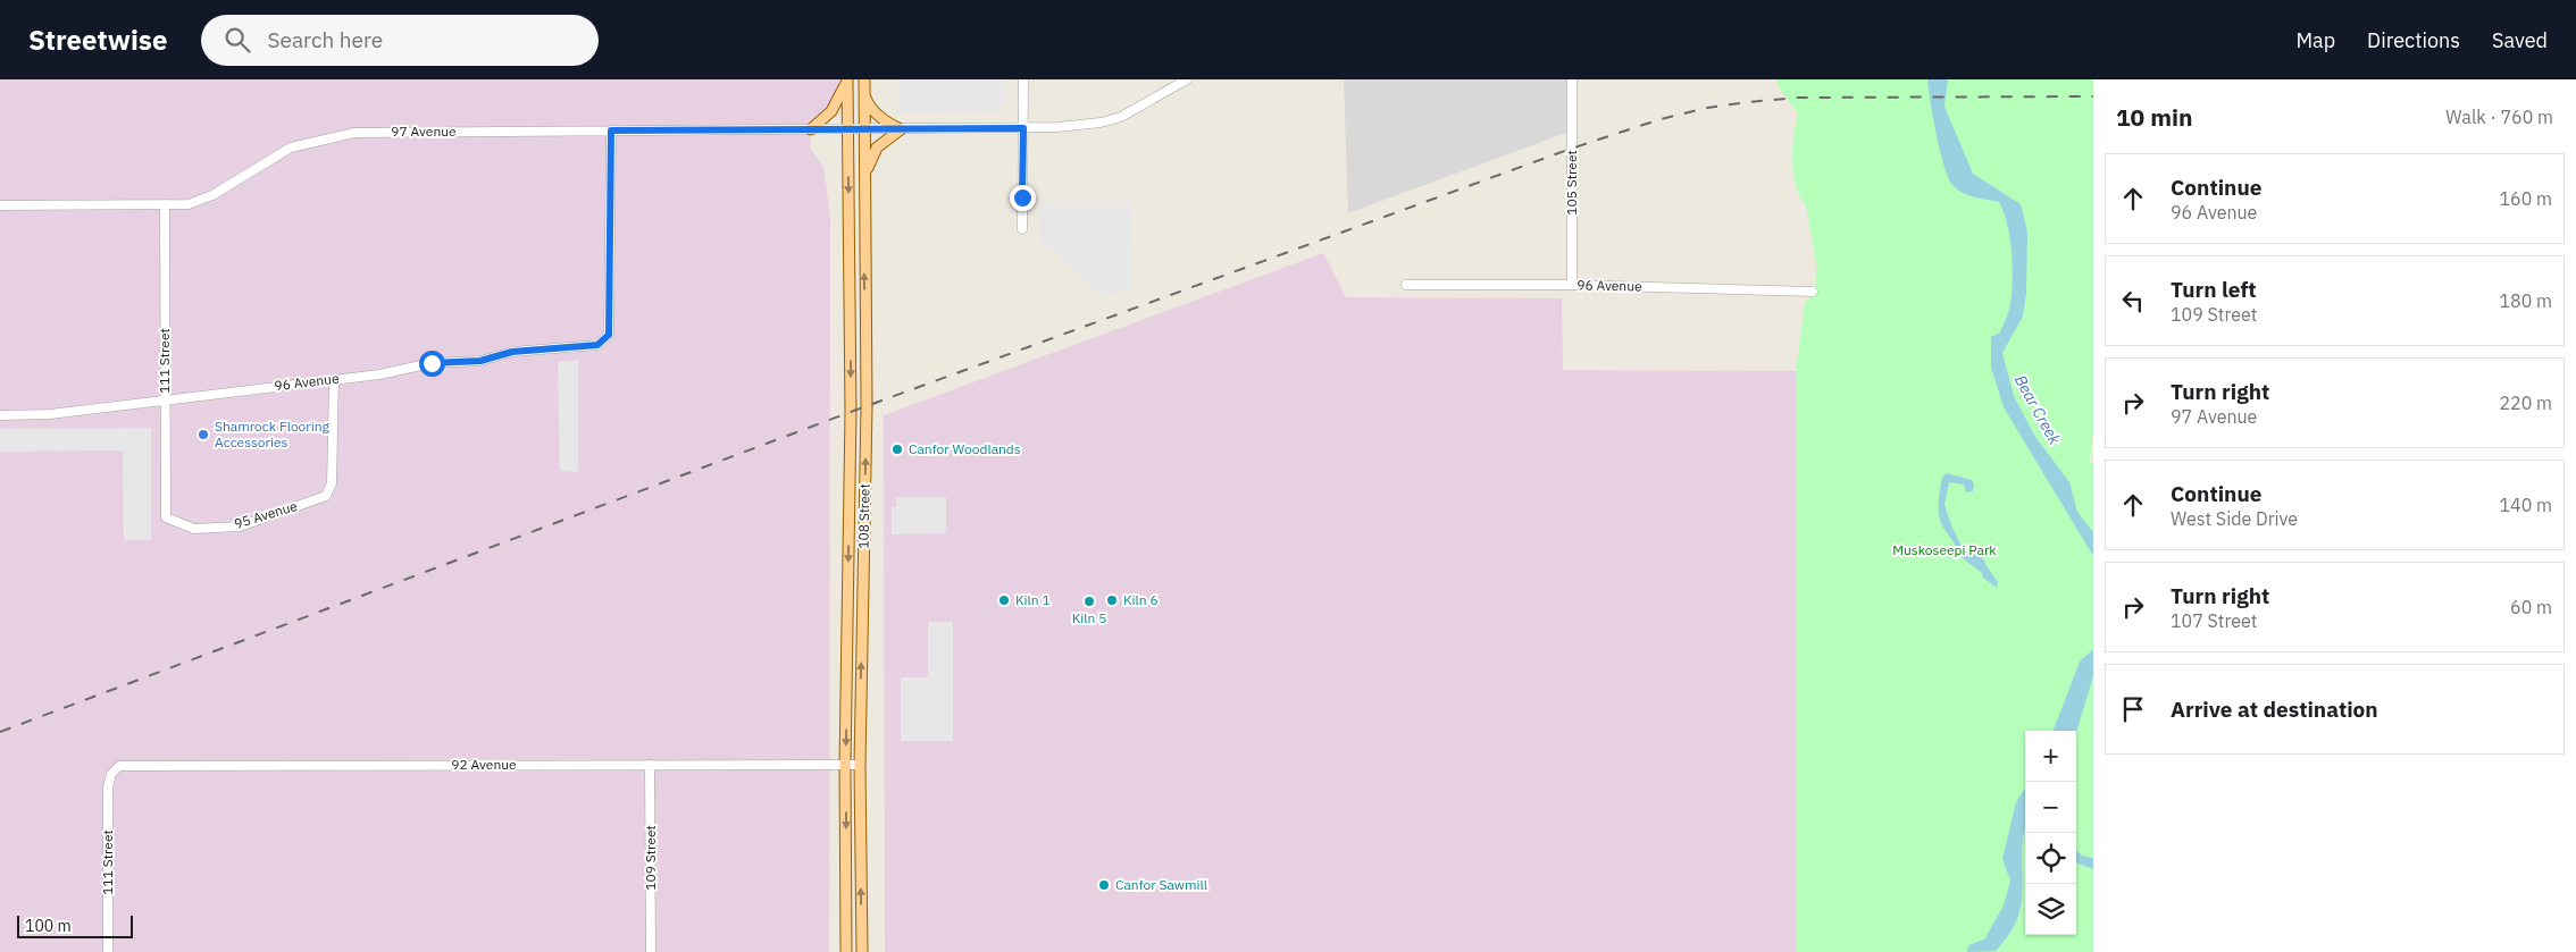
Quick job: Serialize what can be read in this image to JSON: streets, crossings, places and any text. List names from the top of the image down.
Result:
{
  "streets": {
    "main road": ["108 Street"],
    "street": [
      "97 Avenue",
      "105 Street",
      "96 Avenue",
      "111 Street",
      "95 Avenue",
      "92 Avenue",
      "109 Street"
    ]
  },
  "crossings": [
    ["97 Avenue", "96 Avenue"],
    ["97 Avenue", "111 Street"],
    ["97 Avenue", "108 Street"],
    ["105 Street", "96 Avenue"],
    ["96 Avenue", "111 Street"],
    ["96 Avenue", "95 Avenue"],
    ["111 Street", "95 Avenue"],
    ["111 Street", "92 Avenue"],
    ["108 Street", "92 Avenue"],
    ["92 Avenue", "109 Street"]
  ],
  "water": ["Bear Creek"],
  "parks": ["Muskoseepi Park"],
  "places": [
    "Shamrock Flooring Accessories",
    "Canfor Woodlands",
    "Kiln 1",
    "Kiln 6",
    "Kiln 5",
    "Canfor Sawmill"
  ],
  "scale_bar": "100 m",
  "page": {
    "header": "Streetwise",
    "search": "Search here",
    "nav": ["Map", "Directions", "Saved"],
    "heading": ["10 min", "Walk · 760 m"],
    "list": [
      ["Continue", "96 Avenue", "160 m"],
      ["Turn left", "109 Street", "180 m"],
      ["Turn right", "97 Avenue", "220 m"],
      ["Continue", "West Side Drive", "140 m"],
      ["Turn right", "107 Street", "60 m"],
      "Arrive at destination"
    ],
    "map_buttons": ["+", "−"],
    "scale": "100 m"
  }
}
